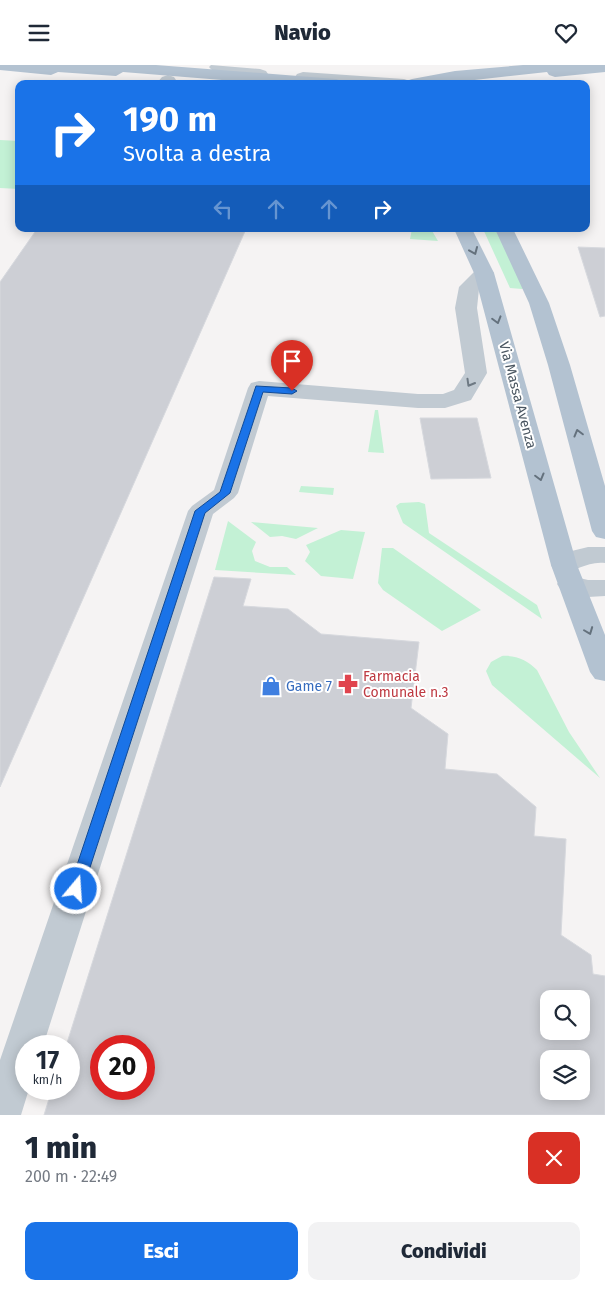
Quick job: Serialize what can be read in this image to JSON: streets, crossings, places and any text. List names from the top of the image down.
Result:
{
  "streets": {
    "main road": ["Via Massa Avenza"]
  },
  "places": {
    "pharmacy": ["Farmacia Comunale n.3"],
    "shop": ["Game 7"]
  },
  "page": {
    "header": "Navio",
    "turn": ["190 m", "Svolta a destra"],
    "speed": "17 km/h",
    "limit": "20",
    "heading": ["1 min", "200 m · 22:49"],
    "buttons": ["Esci", "Condividi"]
  }
}
